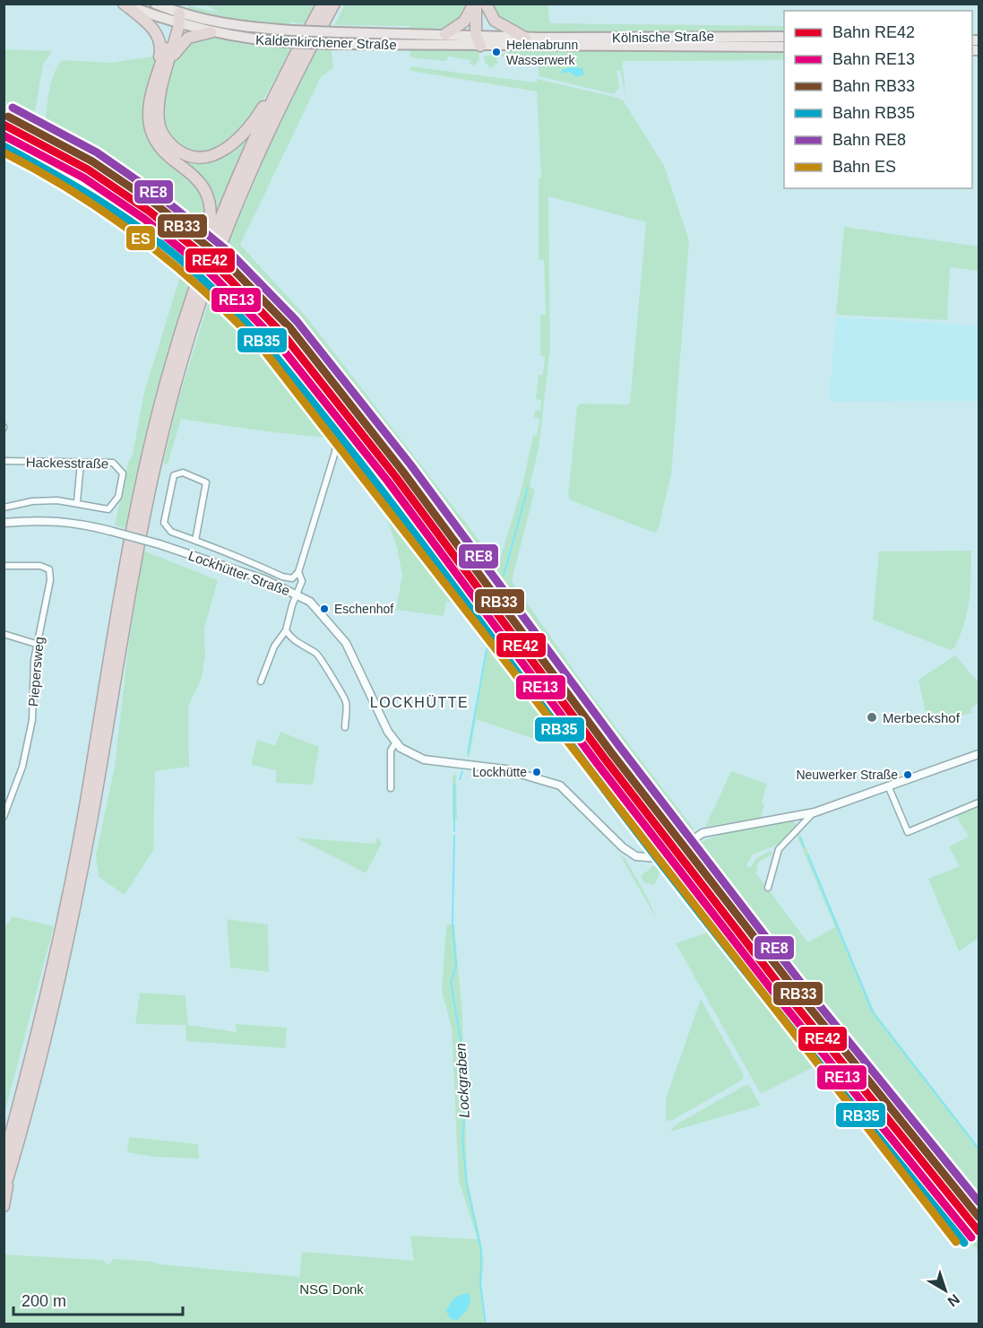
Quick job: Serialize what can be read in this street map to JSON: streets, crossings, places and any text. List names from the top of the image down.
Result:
{
  "streets": {
    "main road": ["Kölnische Straße", "Kaldenkirchener Straße"],
    "street": ["Hackesstraße", "Lockhütter Straße", "Piepersweg"]
  },
  "crossings": [
    ["Kölnische Straße", "Kaldenkirchener Straße"]
  ],
  "districts": ["LOCKHÜTTE"],
  "water": ["Lockgraben"],
  "parks": ["NSG Donk"],
  "places": [
    "Helenabrunn Wasserwerk",
    "Eschenhof",
    "Merbeckshof",
    "Lockhütte",
    "Neuwerker Straße"
  ],
  "lines": [
    "rail line RE8",
    "rail line RB33",
    "rail line RE42",
    "rail line RE13",
    "rail line RB35",
    "rail line ES"
  ],
  "legend": [
    "Bahn RE42",
    "Bahn RE13",
    "Bahn RB33",
    "Bahn RB35",
    "Bahn RE8",
    "Bahn ES"
  ],
  "scale_bar": "200 m",
  "north": "bottom right"
}
